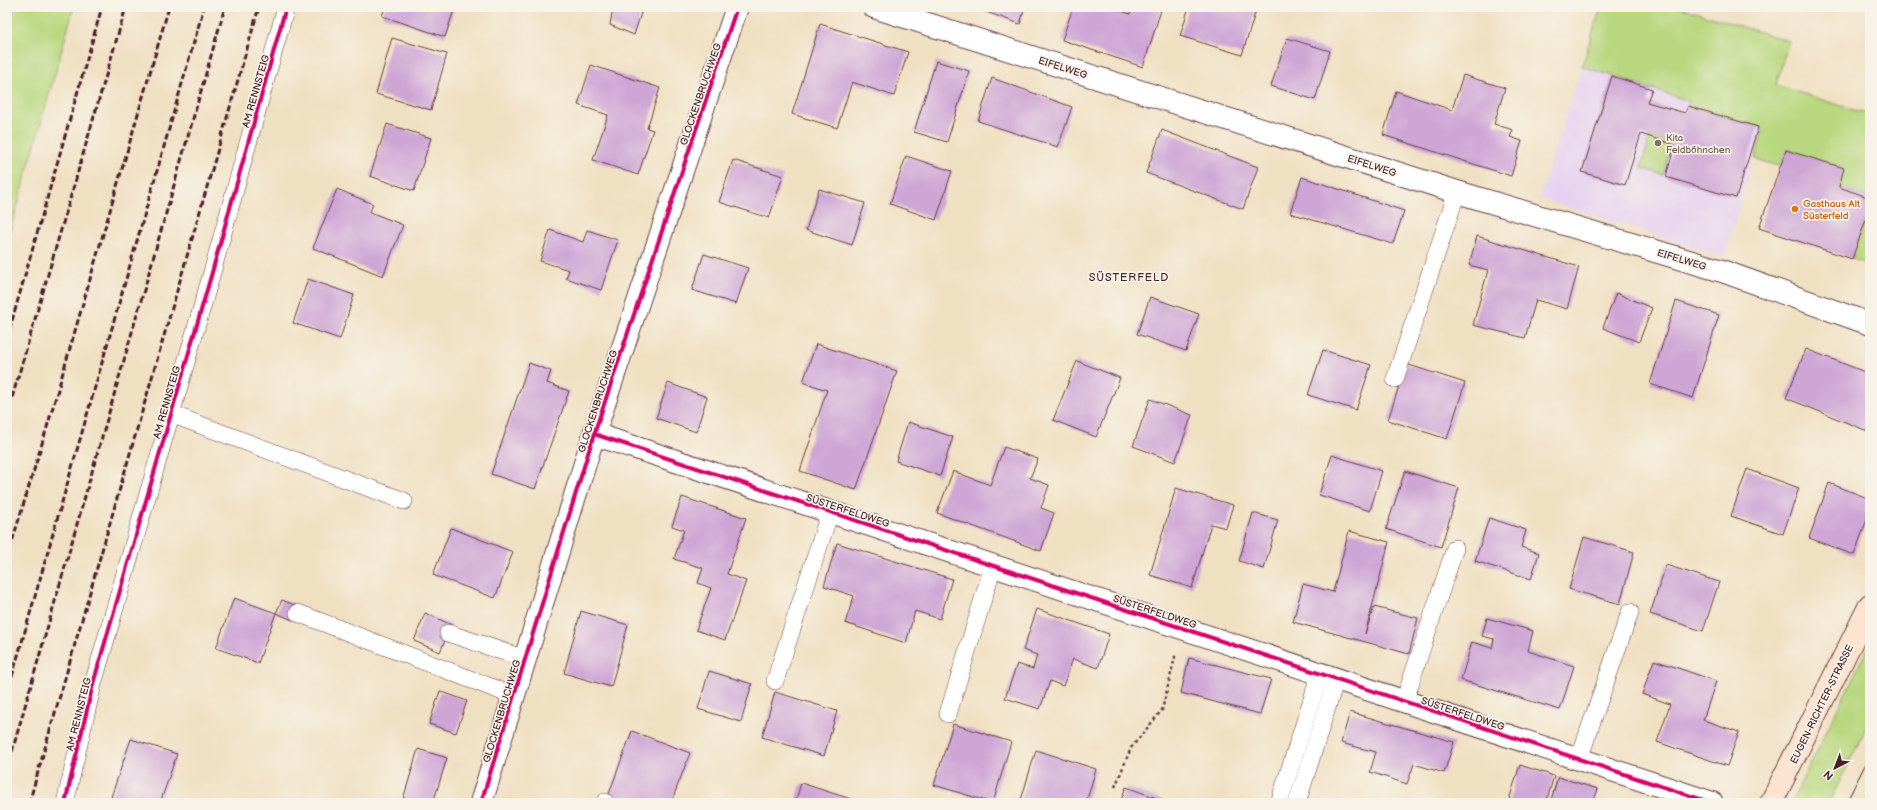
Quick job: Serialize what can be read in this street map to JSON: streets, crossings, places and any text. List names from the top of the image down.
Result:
{
  "streets": {
    "main road": ["EUGEN-RICHTER-STRASSE"],
    "street": ["EIFELWEG", "GLOCKENBRUCHWEG", "SÜSTERFELDWEG"],
    "lane": ["AM RENNSTEIG"]
  },
  "crossings": [
    ["GLOCKENBRUCHWEG", "SÜSTERFELDWEG"]
  ],
  "districts": ["SÜSTERFELD"],
  "places": ["Kita Feldböhnchen", "Gasthaus Alt Süsterfeld"],
  "north": "bottom left"
}
